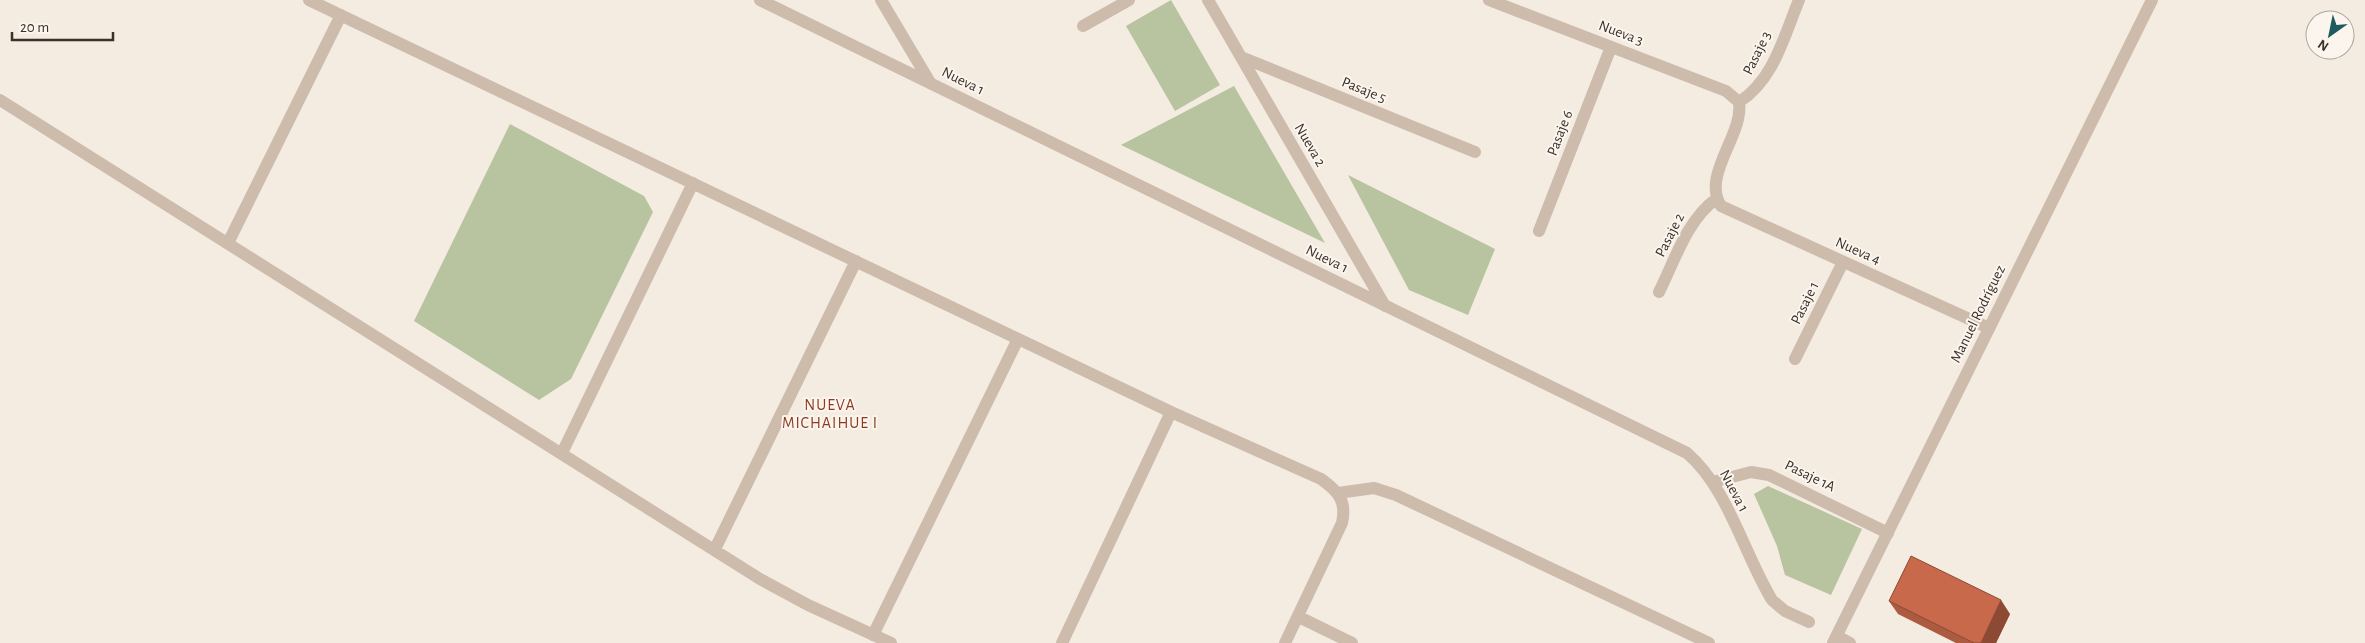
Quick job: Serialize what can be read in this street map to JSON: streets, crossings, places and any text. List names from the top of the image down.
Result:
{
  "streets": {
    "street": [
      "Nueva 3",
      "Pasaje 3",
      "Nueva 1",
      "Pasaje 5",
      "Pasaje 6",
      "Nueva 2",
      "Pasaje 2",
      "Nueva 4",
      "Pasaje 1",
      "Manuel Rodríguez",
      "Pasaje 1A"
    ]
  },
  "crossings": [
    ["Nueva 3", "Pasaje 3"],
    ["Nueva 3", "Pasaje 6"],
    ["Nueva 1", "Nueva 2"],
    ["Nueva 1", "Pasaje 1A"],
    ["Pasaje 5", "Nueva 2"],
    ["Pasaje 2", "Nueva 4"],
    ["Nueva 4", "Pasaje 1"],
    ["Nueva 4", "Manuel Rodríguez"],
    ["Manuel Rodríguez", "Pasaje 1A"]
  ],
  "districts": ["NUEVA MICHAIHUE I"],
  "scale_bar": "20 m",
  "north": "bottom left"
}
